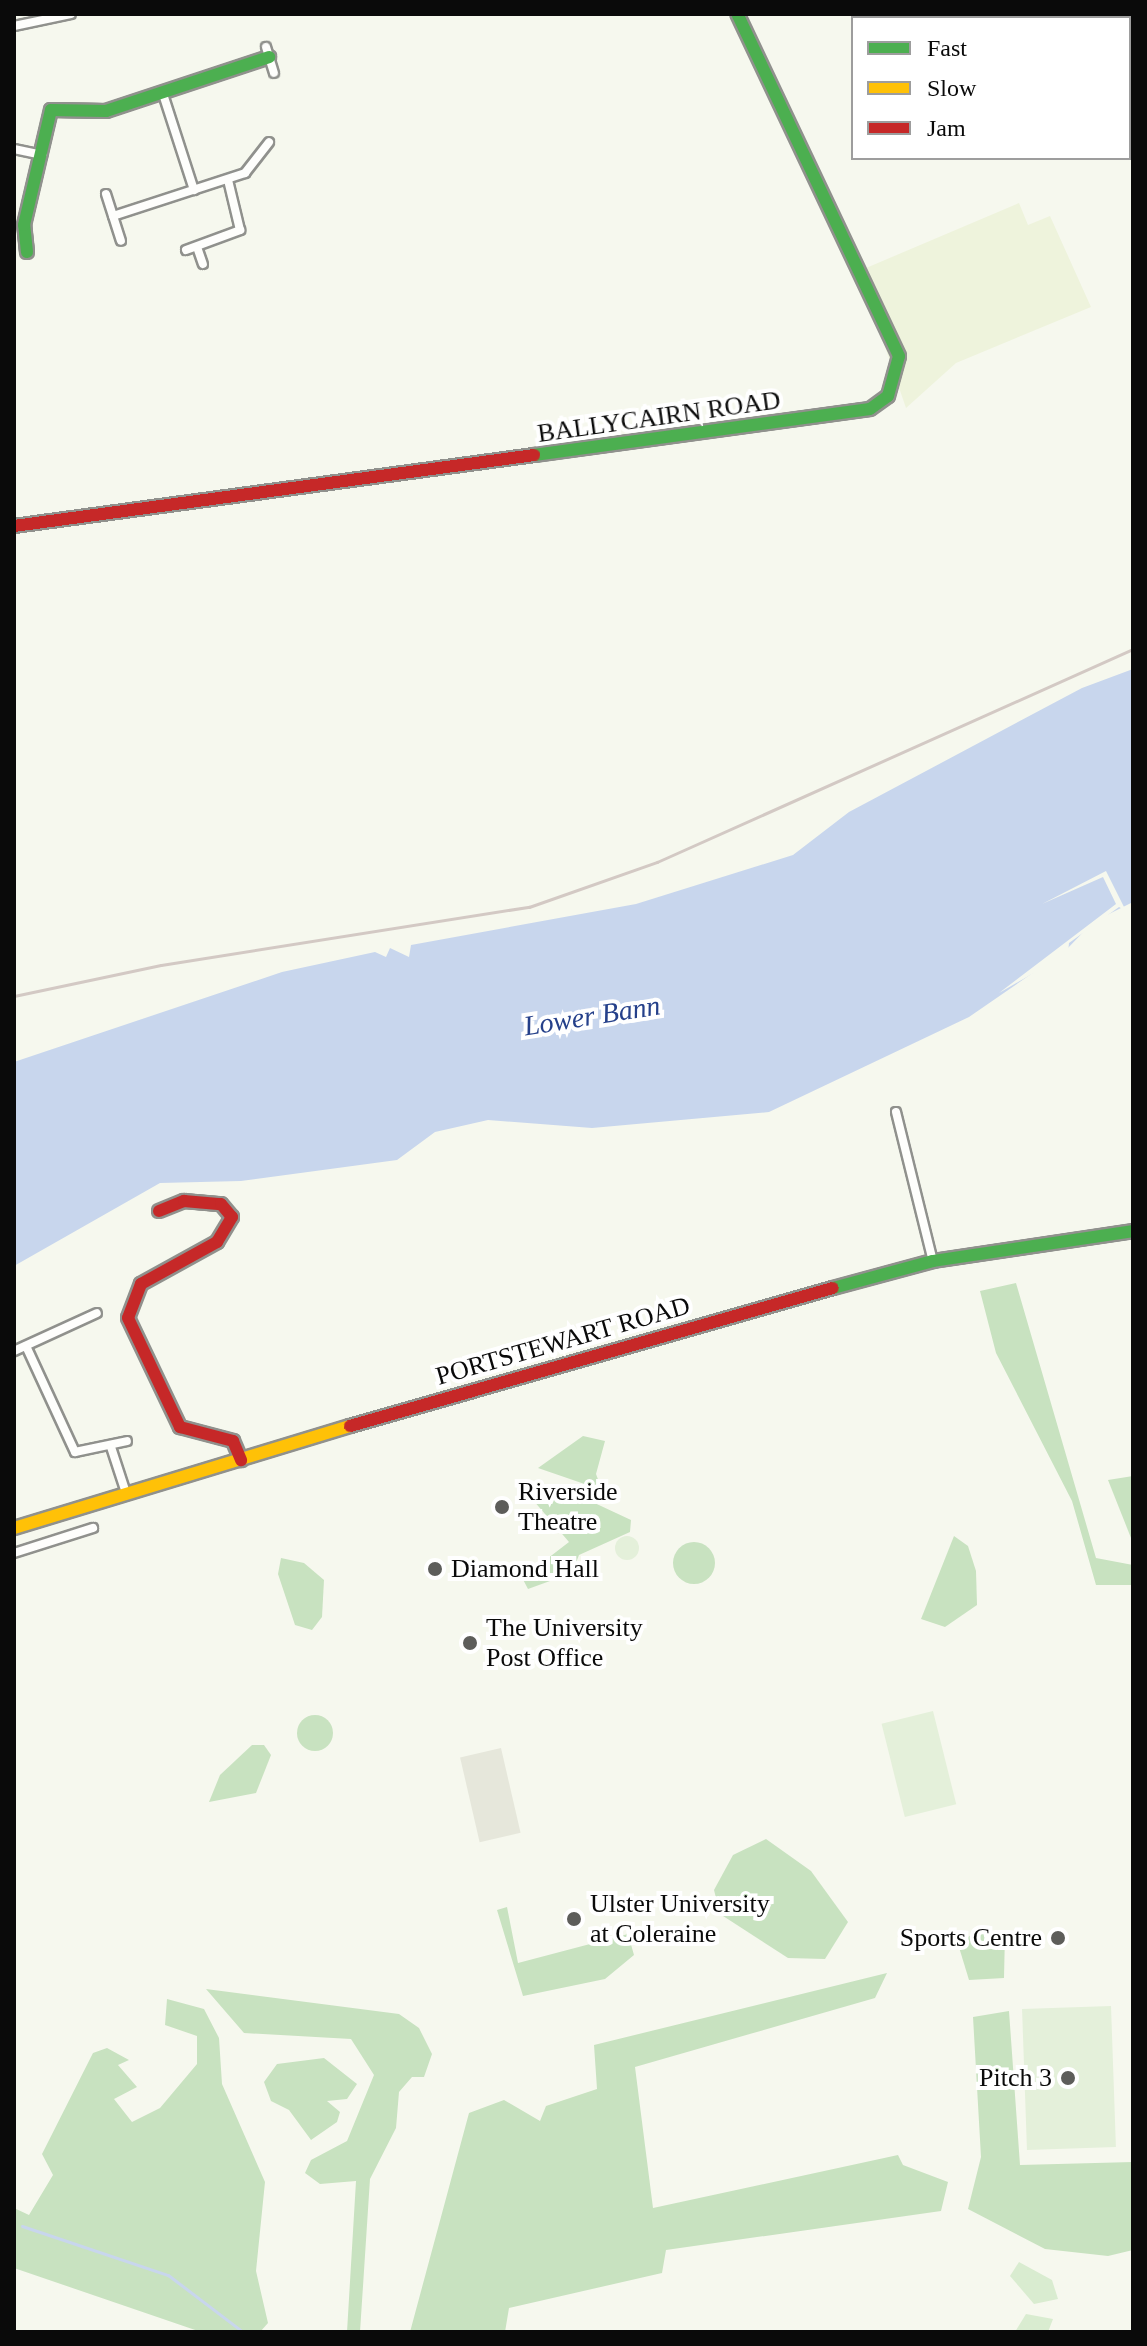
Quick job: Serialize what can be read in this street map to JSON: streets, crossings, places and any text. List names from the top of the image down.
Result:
{
  "streets": {
    "street": ["BALLYCAIRN ROAD", "PORTSTEWART ROAD"]
  },
  "water": ["Lower Bann"],
  "places": [
    "Riverside Theatre",
    "Diamond Hall",
    "The University Post Office",
    "Ulster University at Coleraine",
    "Sports Centre",
    "Pitch 3"
  ],
  "legend": ["Fast", "Slow", "Jam"]
}
